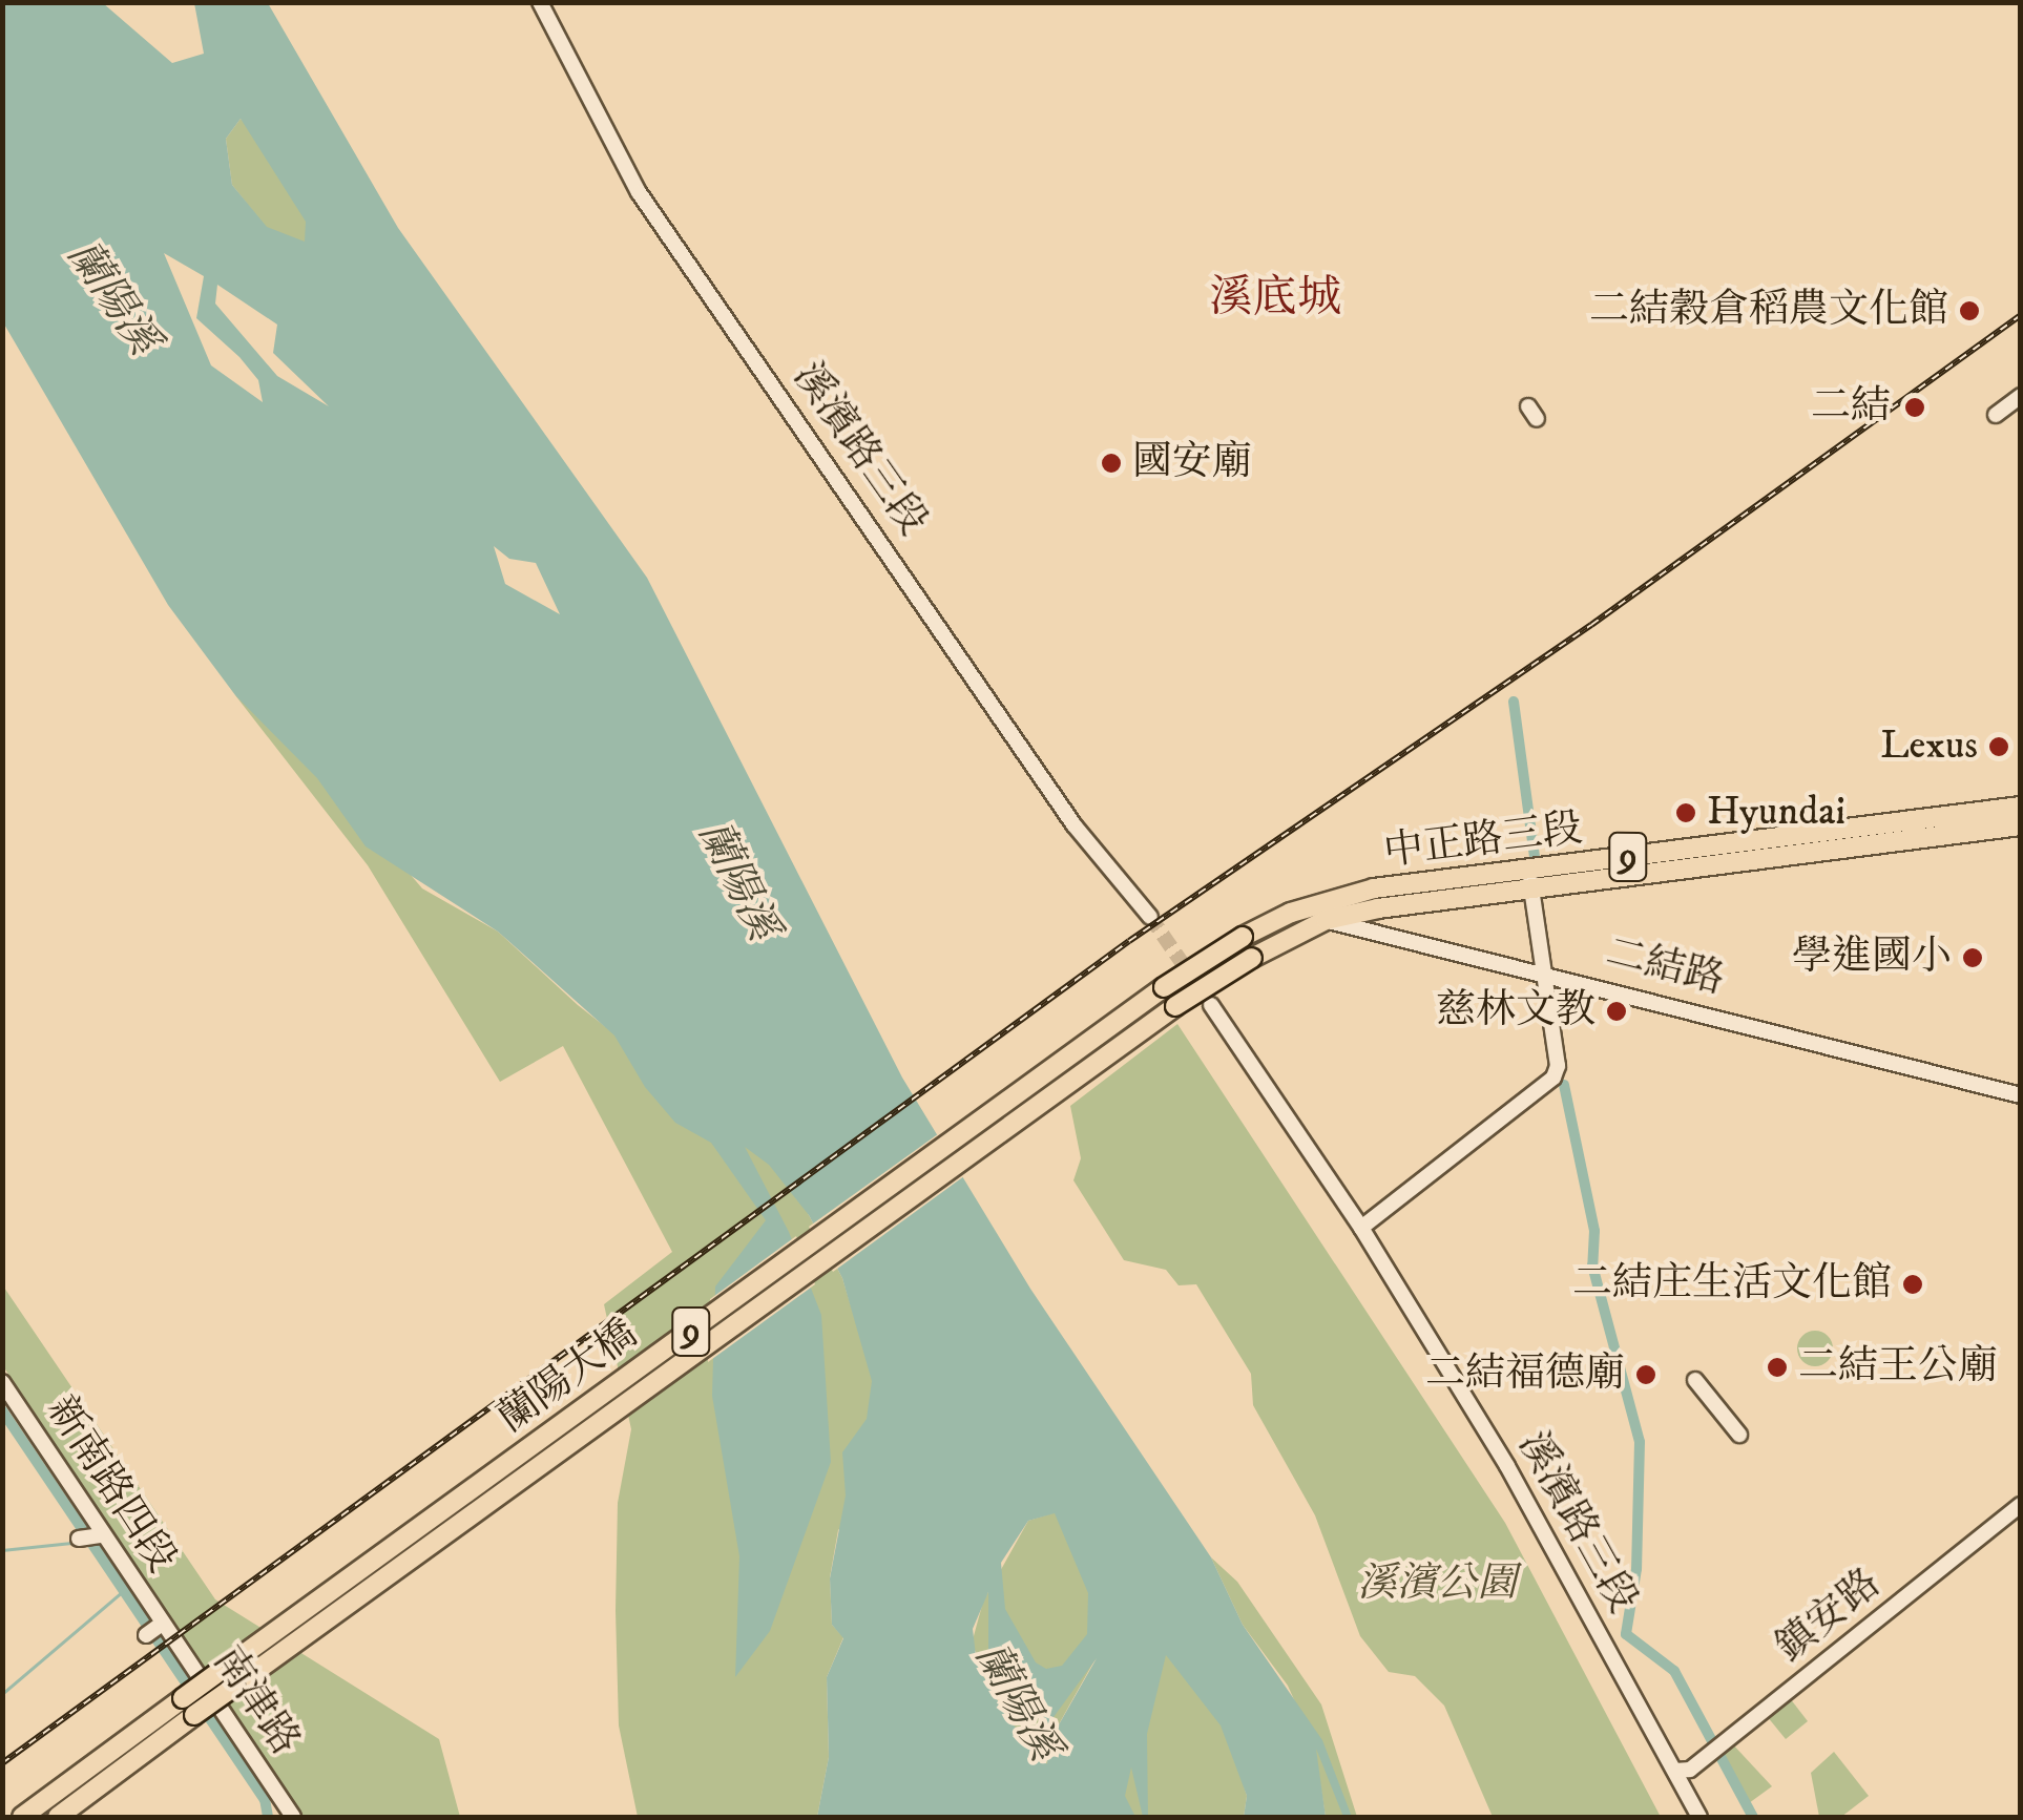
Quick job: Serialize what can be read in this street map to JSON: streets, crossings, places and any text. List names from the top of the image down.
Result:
{
  "streets": {
    "main road": ["中正路三段", "9", "蘭陽大橋"],
    "street": [
      "溪濱路三段",
      "二結路",
      "新南路四段",
      "鎮安路",
      "南津路"
    ]
  },
  "crossings": [
    ["溪濱路三段", "鎮安路"],
    ["中正路三段", "二結路"],
    ["中正路三段", "蘭陽大橋"],
    ["9", "蘭陽大橋"],
    ["新南路四段", "南津路"]
  ],
  "districts": ["溪底城"],
  "water": ["蘭陽溪"],
  "parks": ["溪濱公園"],
  "places": [
    "二結穀倉稻農文化館",
    "二結",
    "國安廟",
    "Lexus",
    "Hyundai",
    "學進國小",
    "慈林文教",
    "二結庄生活文化館",
    "二結王公廟",
    "二結福德廟"
  ]
}
